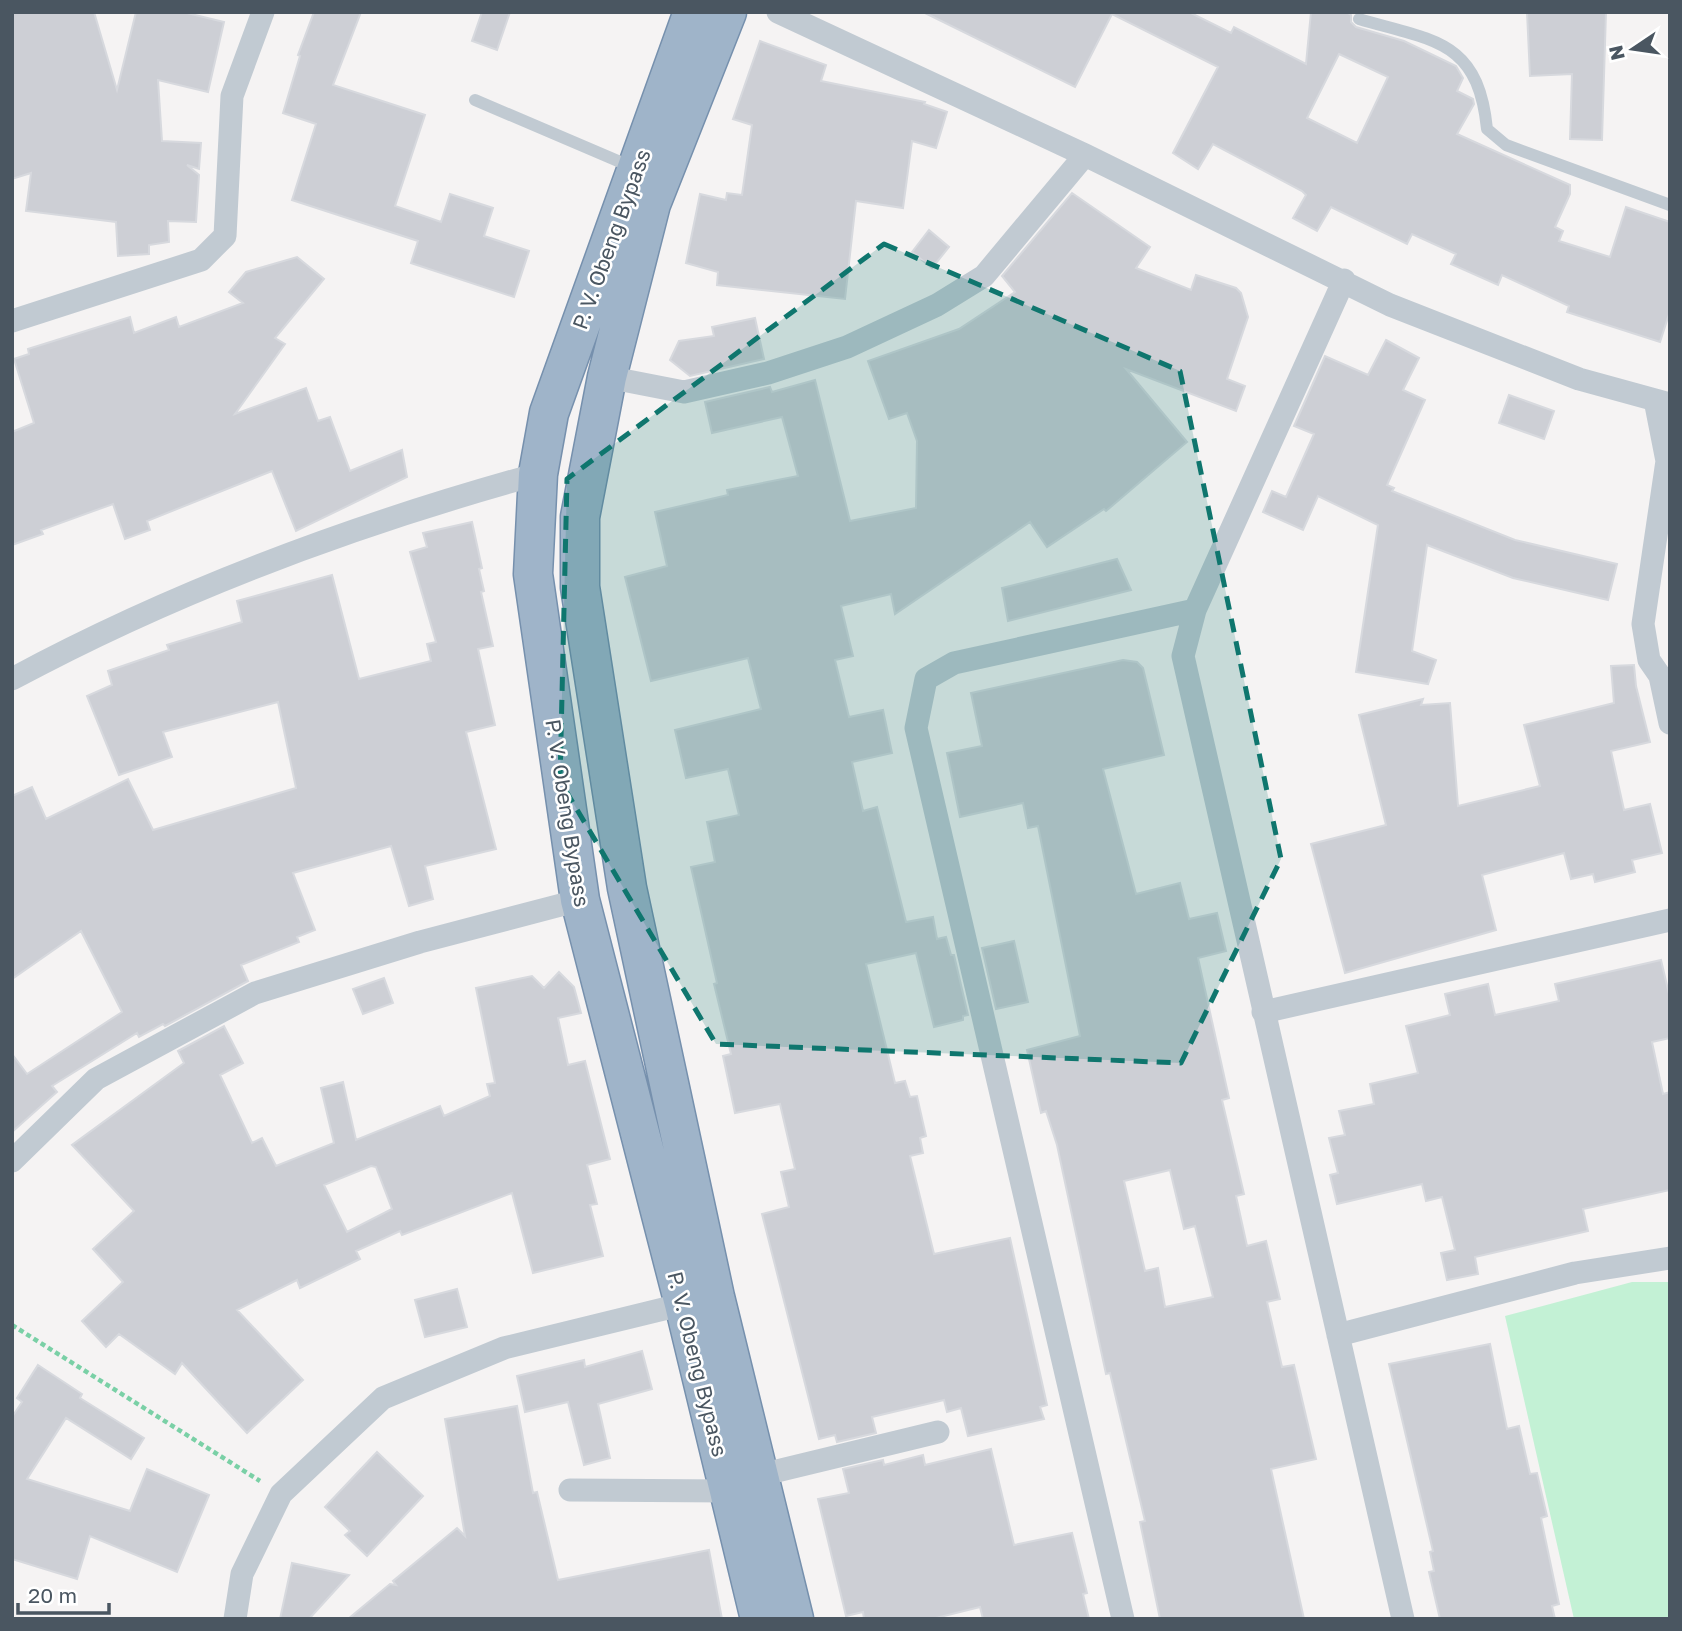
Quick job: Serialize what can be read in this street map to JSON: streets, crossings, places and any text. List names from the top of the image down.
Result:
{
  "streets": {
    "highway": ["P. V. Obeng Bypass"]
  },
  "scale_bar": "20 m",
  "north": "left"
}
